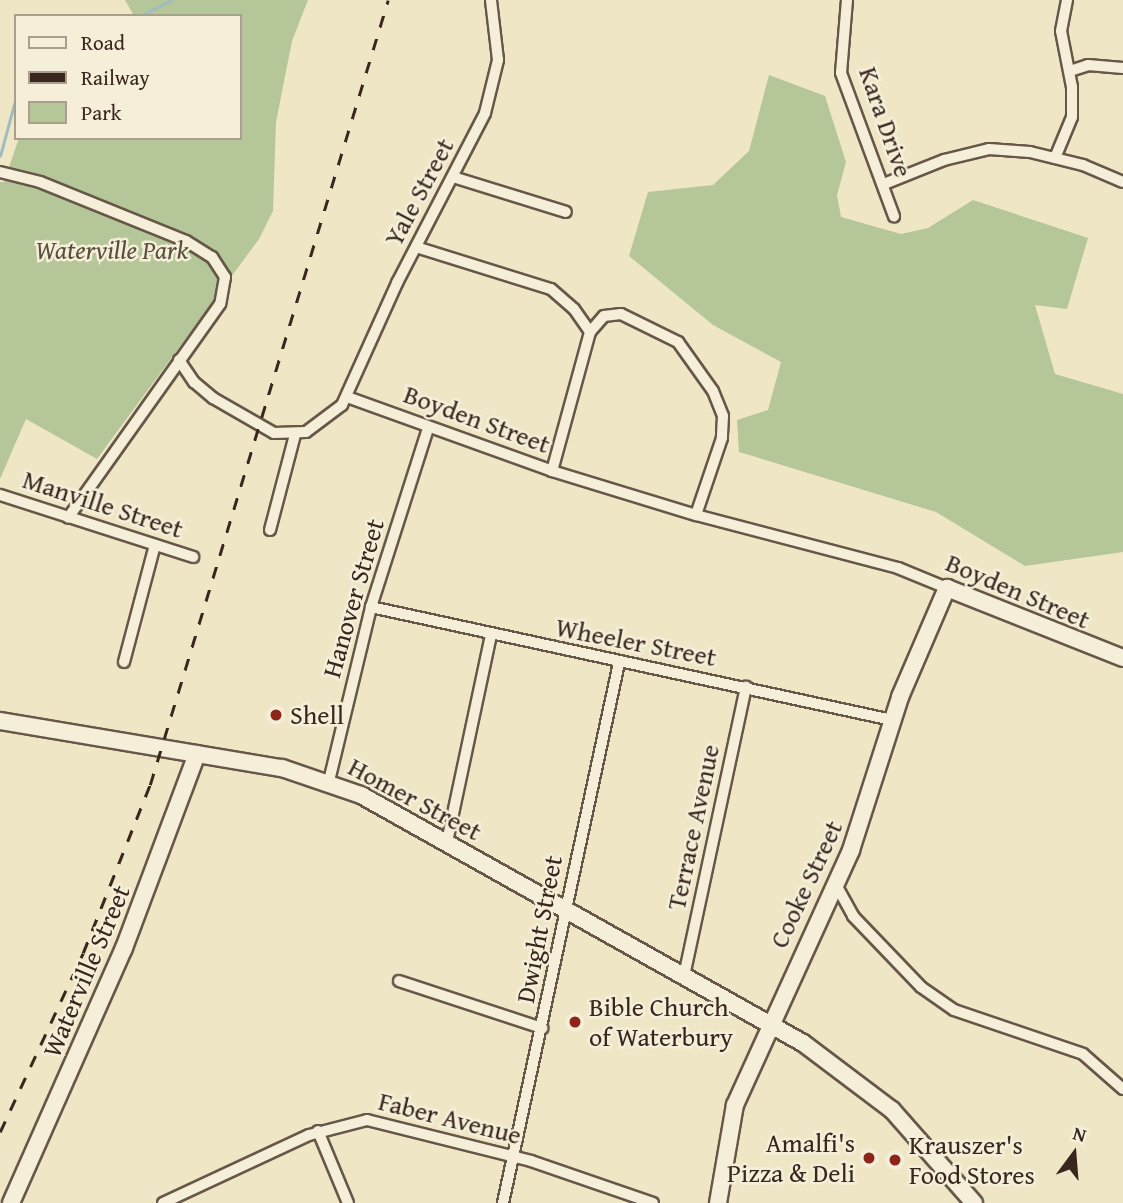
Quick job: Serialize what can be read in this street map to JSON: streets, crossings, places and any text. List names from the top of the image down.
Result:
{
  "streets": {
    "main road": [
      "Boyden Street",
      "Homer Street",
      "Cooke Street",
      "Waterville Street"
    ],
    "street": [
      "Kara Drive",
      "Yale Street",
      "Manville Street",
      "Hanover Street",
      "Wheeler Street",
      "Terrace Avenue",
      "Dwight Street",
      "Faber Avenue"
    ]
  },
  "crossings": [
    ["Yale Street", "Boyden Street"],
    ["Boyden Street", "Hanover Street"],
    ["Boyden Street", "Cooke Street"],
    ["Hanover Street", "Wheeler Street"],
    ["Hanover Street", "Homer Street"],
    ["Wheeler Street", "Terrace Avenue"],
    ["Wheeler Street", "Cooke Street"],
    ["Wheeler Street", "Dwight Street"],
    ["Homer Street", "Terrace Avenue"],
    ["Homer Street", "Cooke Street"],
    ["Homer Street", "Dwight Street"],
    ["Homer Street", "Waterville Street"],
    ["Dwight Street", "Faber Avenue"]
  ],
  "parks": ["Waterville Park"],
  "places": [
    "Shell",
    "Bible Church of Waterbury",
    "Amalfi's Pizza & Deli",
    "Krauszer's Food Stores"
  ],
  "legend": ["Road", "Railway", "Park"],
  "north": "top"
}
